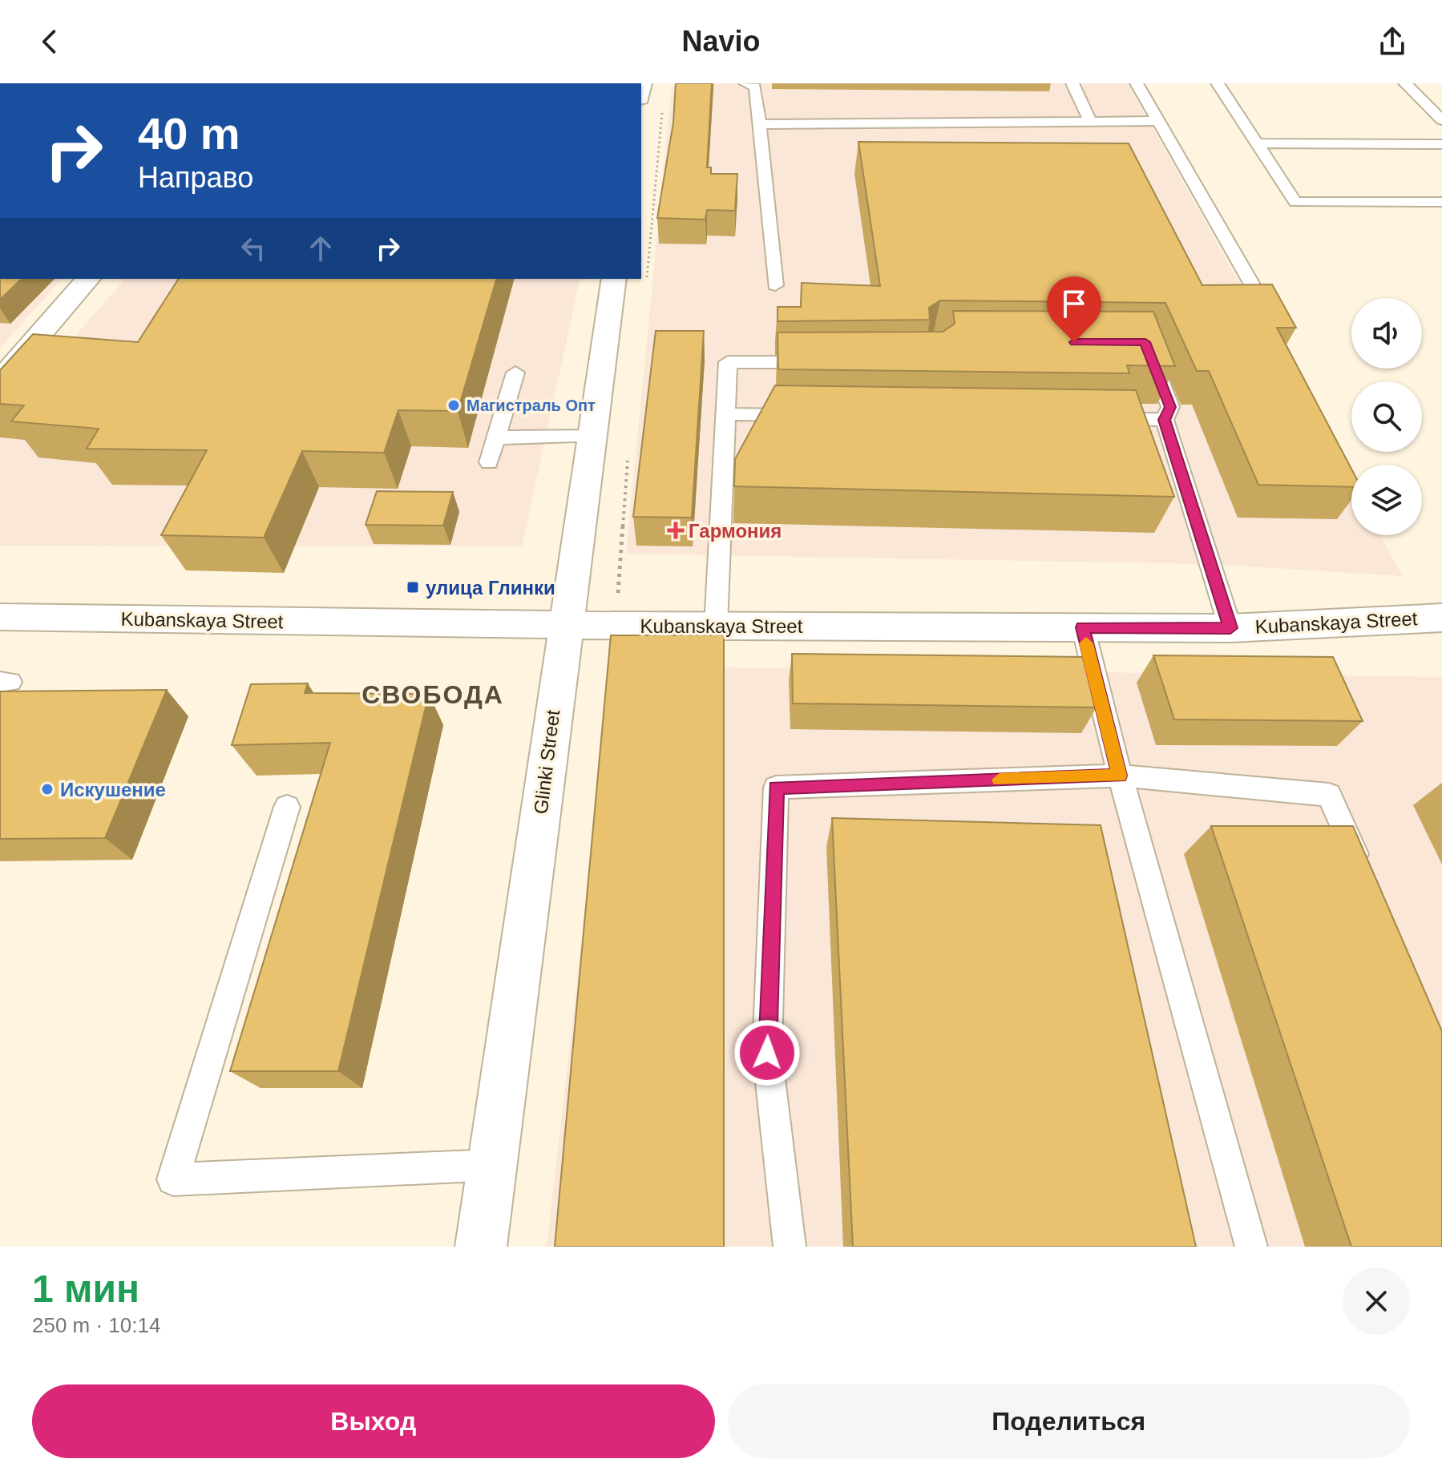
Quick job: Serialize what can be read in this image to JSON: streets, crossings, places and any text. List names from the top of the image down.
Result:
{
  "streets": {
    "main road": ["Kubanskaya Street", "Glinki Street"]
  },
  "crossings": [
    ["Kubanskaya Street", "Glinki Street"]
  ],
  "districts": ["СВОБОДА"],
  "places": {
    "other": ["Магистраль Опт", "Искушение"],
    "health": ["Гармония"],
    "transit": ["улица Глинки"]
  },
  "page": {
    "header": "Navio",
    "turn": ["40 m", "Направо"],
    "heading": ["1 мин", "250 m · 10:14"],
    "buttons": ["Выход", "Поделиться"]
  }
}
